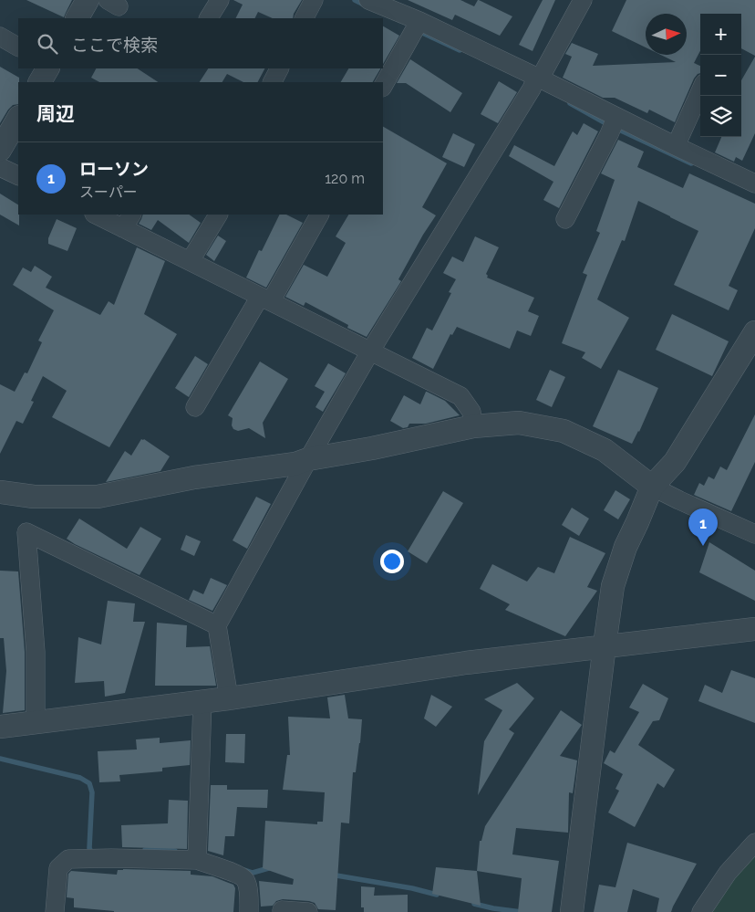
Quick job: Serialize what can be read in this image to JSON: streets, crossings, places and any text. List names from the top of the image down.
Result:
{
  "north": "right",
  "page": {
    "map_buttons": ["+", "−"],
    "search": "ここで検索",
    "heading": "周辺",
    "list": [
      {
        "mark": "1",
        "name": "ローソン",
        "note": "スーパー",
        "value": "120 m"
      }
    ],
    "pins": "1"
  }
}
